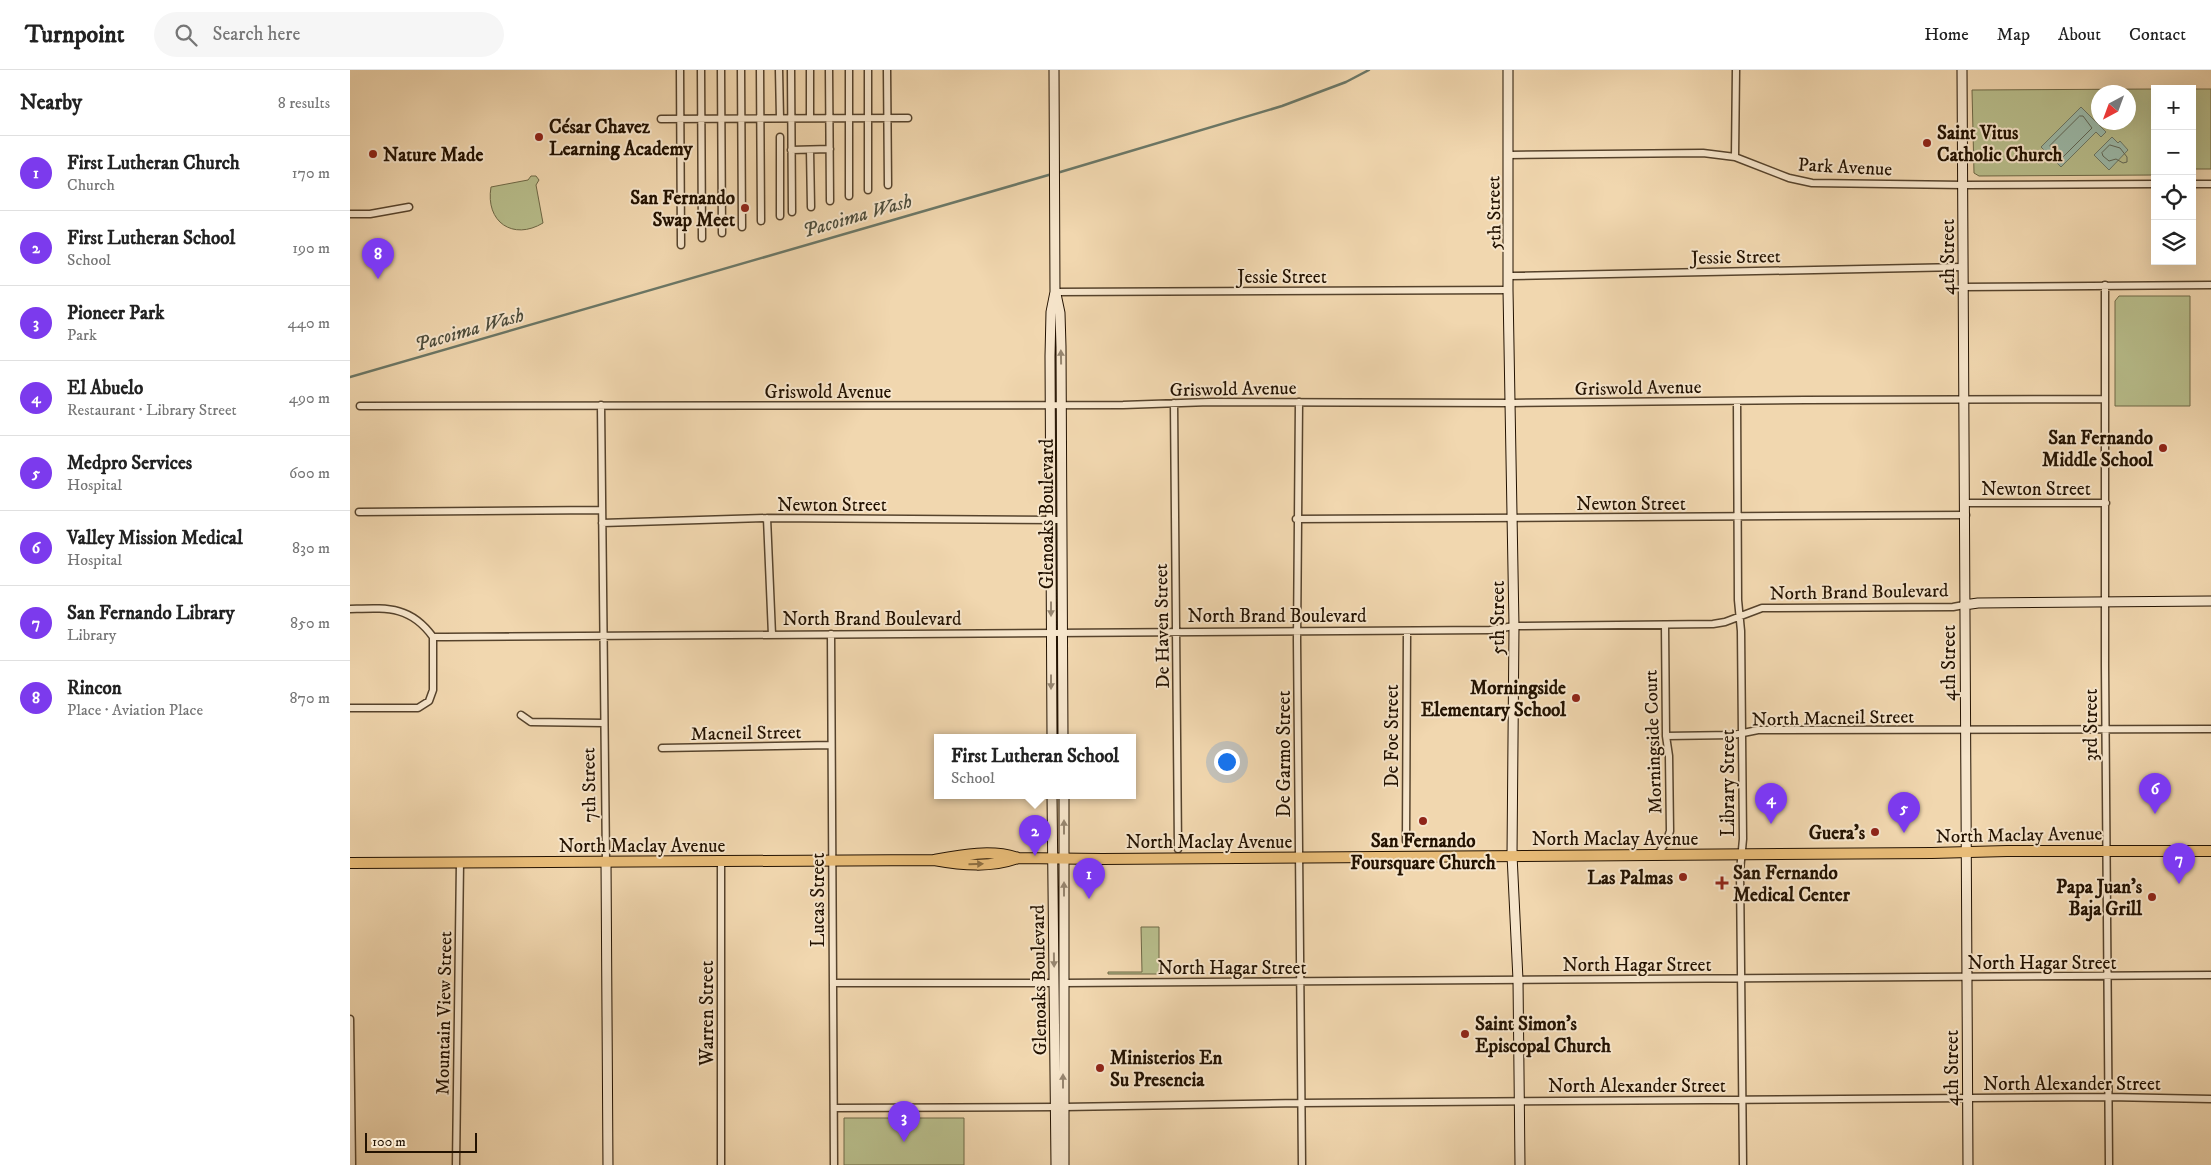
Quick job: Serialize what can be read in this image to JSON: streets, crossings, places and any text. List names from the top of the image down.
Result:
{
  "streets": {
    "main road": ["North Maclay Avenue"],
    "street": [
      "Park Avenue",
      "5th Street",
      "Jessie Street",
      "4th Street",
      "Griswold Avenue",
      "Newton Street",
      "Glenoaks Boulevard",
      "North Brand Boulevard",
      "De Haven Street",
      "North Macneil Street",
      "3rd Street",
      "Macneil Street",
      "De Foe Street",
      "Morningside Court",
      "De Garmo Street",
      "Library Street",
      "7th Street",
      "Lucas Street",
      "North Hagar Street",
      "Mountain View Street",
      "Warren Street",
      "North Alexander Street"
    ]
  },
  "crossings": [
    ["Park Avenue", "5th Street"],
    ["Park Avenue", "4th Street"],
    ["5th Street", "Jessie Street"],
    ["5th Street", "Griswold Avenue"],
    ["5th Street", "Newton Street"],
    ["5th Street", "North Brand Boulevard"],
    ["5th Street", "North Maclay Avenue"],
    ["5th Street", "North Hagar Street"],
    ["5th Street", "North Alexander Street"],
    ["Jessie Street", "4th Street"],
    ["Jessie Street", "Glenoaks Boulevard"],
    ["4th Street", "Griswold Avenue"],
    ["4th Street", "Newton Street"],
    ["4th Street", "North Brand Boulevard"],
    ["4th Street", "North Macneil Street"],
    ["4th Street", "North Maclay Avenue"],
    ["4th Street", "North Hagar Street"],
    ["4th Street", "North Alexander Street"],
    ["Griswold Avenue", "Glenoaks Boulevard"],
    ["Griswold Avenue", "De Haven Street"],
    ["Griswold Avenue", "3rd Street"],
    ["Griswold Avenue", "De Garmo Street"],
    ["Griswold Avenue", "Library Street"],
    ["Griswold Avenue", "7th Street"],
    ["Newton Street", "Glenoaks Boulevard"],
    ["Newton Street", "3rd Street"],
    ["Newton Street", "De Garmo Street"],
    ["Newton Street", "Library Street"],
    ["Newton Street", "7th Street"],
    ["Glenoaks Boulevard", "North Brand Boulevard"],
    ["Glenoaks Boulevard", "North Maclay Avenue"],
    ["Glenoaks Boulevard", "North Hagar Street"],
    ["Glenoaks Boulevard", "North Alexander Street"],
    ["North Brand Boulevard", "De Haven Street"],
    ["North Brand Boulevard", "3rd Street"],
    ["North Brand Boulevard", "De Foe Street"],
    ["North Brand Boulevard", "Morningside Court"],
    ["North Brand Boulevard", "De Garmo Street"],
    ["North Brand Boulevard", "Library Street"],
    ["North Brand Boulevard", "7th Street"],
    ["North Brand Boulevard", "Lucas Street"],
    ["North Macneil Street", "3rd Street"],
    ["North Macneil Street", "Morningside Court"],
    ["North Macneil Street", "Library Street"],
    ["3rd Street", "North Maclay Avenue"],
    ["3rd Street", "North Hagar Street"],
    ["3rd Street", "North Alexander Street"],
    ["Macneil Street", "Lucas Street"],
    ["Morningside Court", "North Maclay Avenue"],
    ["De Garmo Street", "North Maclay Avenue"],
    ["De Garmo Street", "North Hagar Street"],
    ["De Garmo Street", "North Alexander Street"],
    ["Library Street", "North Maclay Avenue"],
    ["Library Street", "North Hagar Street"],
    ["Library Street", "North Alexander Street"],
    ["7th Street", "North Maclay Avenue"],
    ["North Maclay Avenue", "Lucas Street"],
    ["North Maclay Avenue", "Mountain View Street"],
    ["North Maclay Avenue", "Warren Street"],
    ["Lucas Street", "North Hagar Street"],
    ["Lucas Street", "North Alexander Street"]
  ],
  "water": ["Pacoima Wash"],
  "places": {
    "other": [
      "César Chavez Learning Academy",
      "Saint Vitus Catholic Church",
      "Nature Made",
      "San Fernando Swap Meet",
      "San Fernando Middle School",
      "Morningside Elementary School",
      "San Fernando Foursquare Church",
      "Guera's",
      "Las Palmas",
      "Papa Juan's Baja Grill",
      "Saint Simon's Episcopal Church",
      "Ministerios En Su Presencia"
    ],
    "health": ["San Fernando Medical Center"]
  },
  "scale_bar": "100 m",
  "north": "bottom left",
  "page": {
    "header": "Turnpoint",
    "search": "Search here",
    "nav": [
      "Home",
      "Map",
      "About",
      "Contact"
    ],
    "heading": ["Nearby", "8 results"],
    "map_buttons": ["+", "−"],
    "list": [
      {
        "mark": "1",
        "name": "First Lutheran Church",
        "note": "Church",
        "value": "170 m"
      },
      {
        "mark": "2",
        "name": "First Lutheran School",
        "note": "School",
        "value": "190 m"
      },
      {
        "mark": "3",
        "name": "Pioneer Park",
        "note": "Park",
        "value": "440 m"
      },
      {
        "mark": "4",
        "name": "El Abuelo",
        "note": "Restaurant · Library Street",
        "value": "490 m"
      },
      {
        "mark": "5",
        "name": "Medpro Services",
        "note": "Hospital",
        "value": "600 m"
      },
      {
        "mark": "6",
        "name": "Valley Mission Medical",
        "note": "Hospital",
        "value": "830 m"
      },
      {
        "mark": "7",
        "name": "San Fernando Library",
        "note": "Library",
        "value": "850 m"
      },
      {
        "mark": "8",
        "name": "Rincon",
        "note": "Place · Aviation Place",
        "value": "870 m"
      }
    ],
    "pins": [
      "8",
      "6",
      "4",
      "5",
      "2",
      "7",
      "1",
      "3"
    ],
    "popup": ["First Lutheran School", "School"],
    "scale": "100 m"
  }
}
